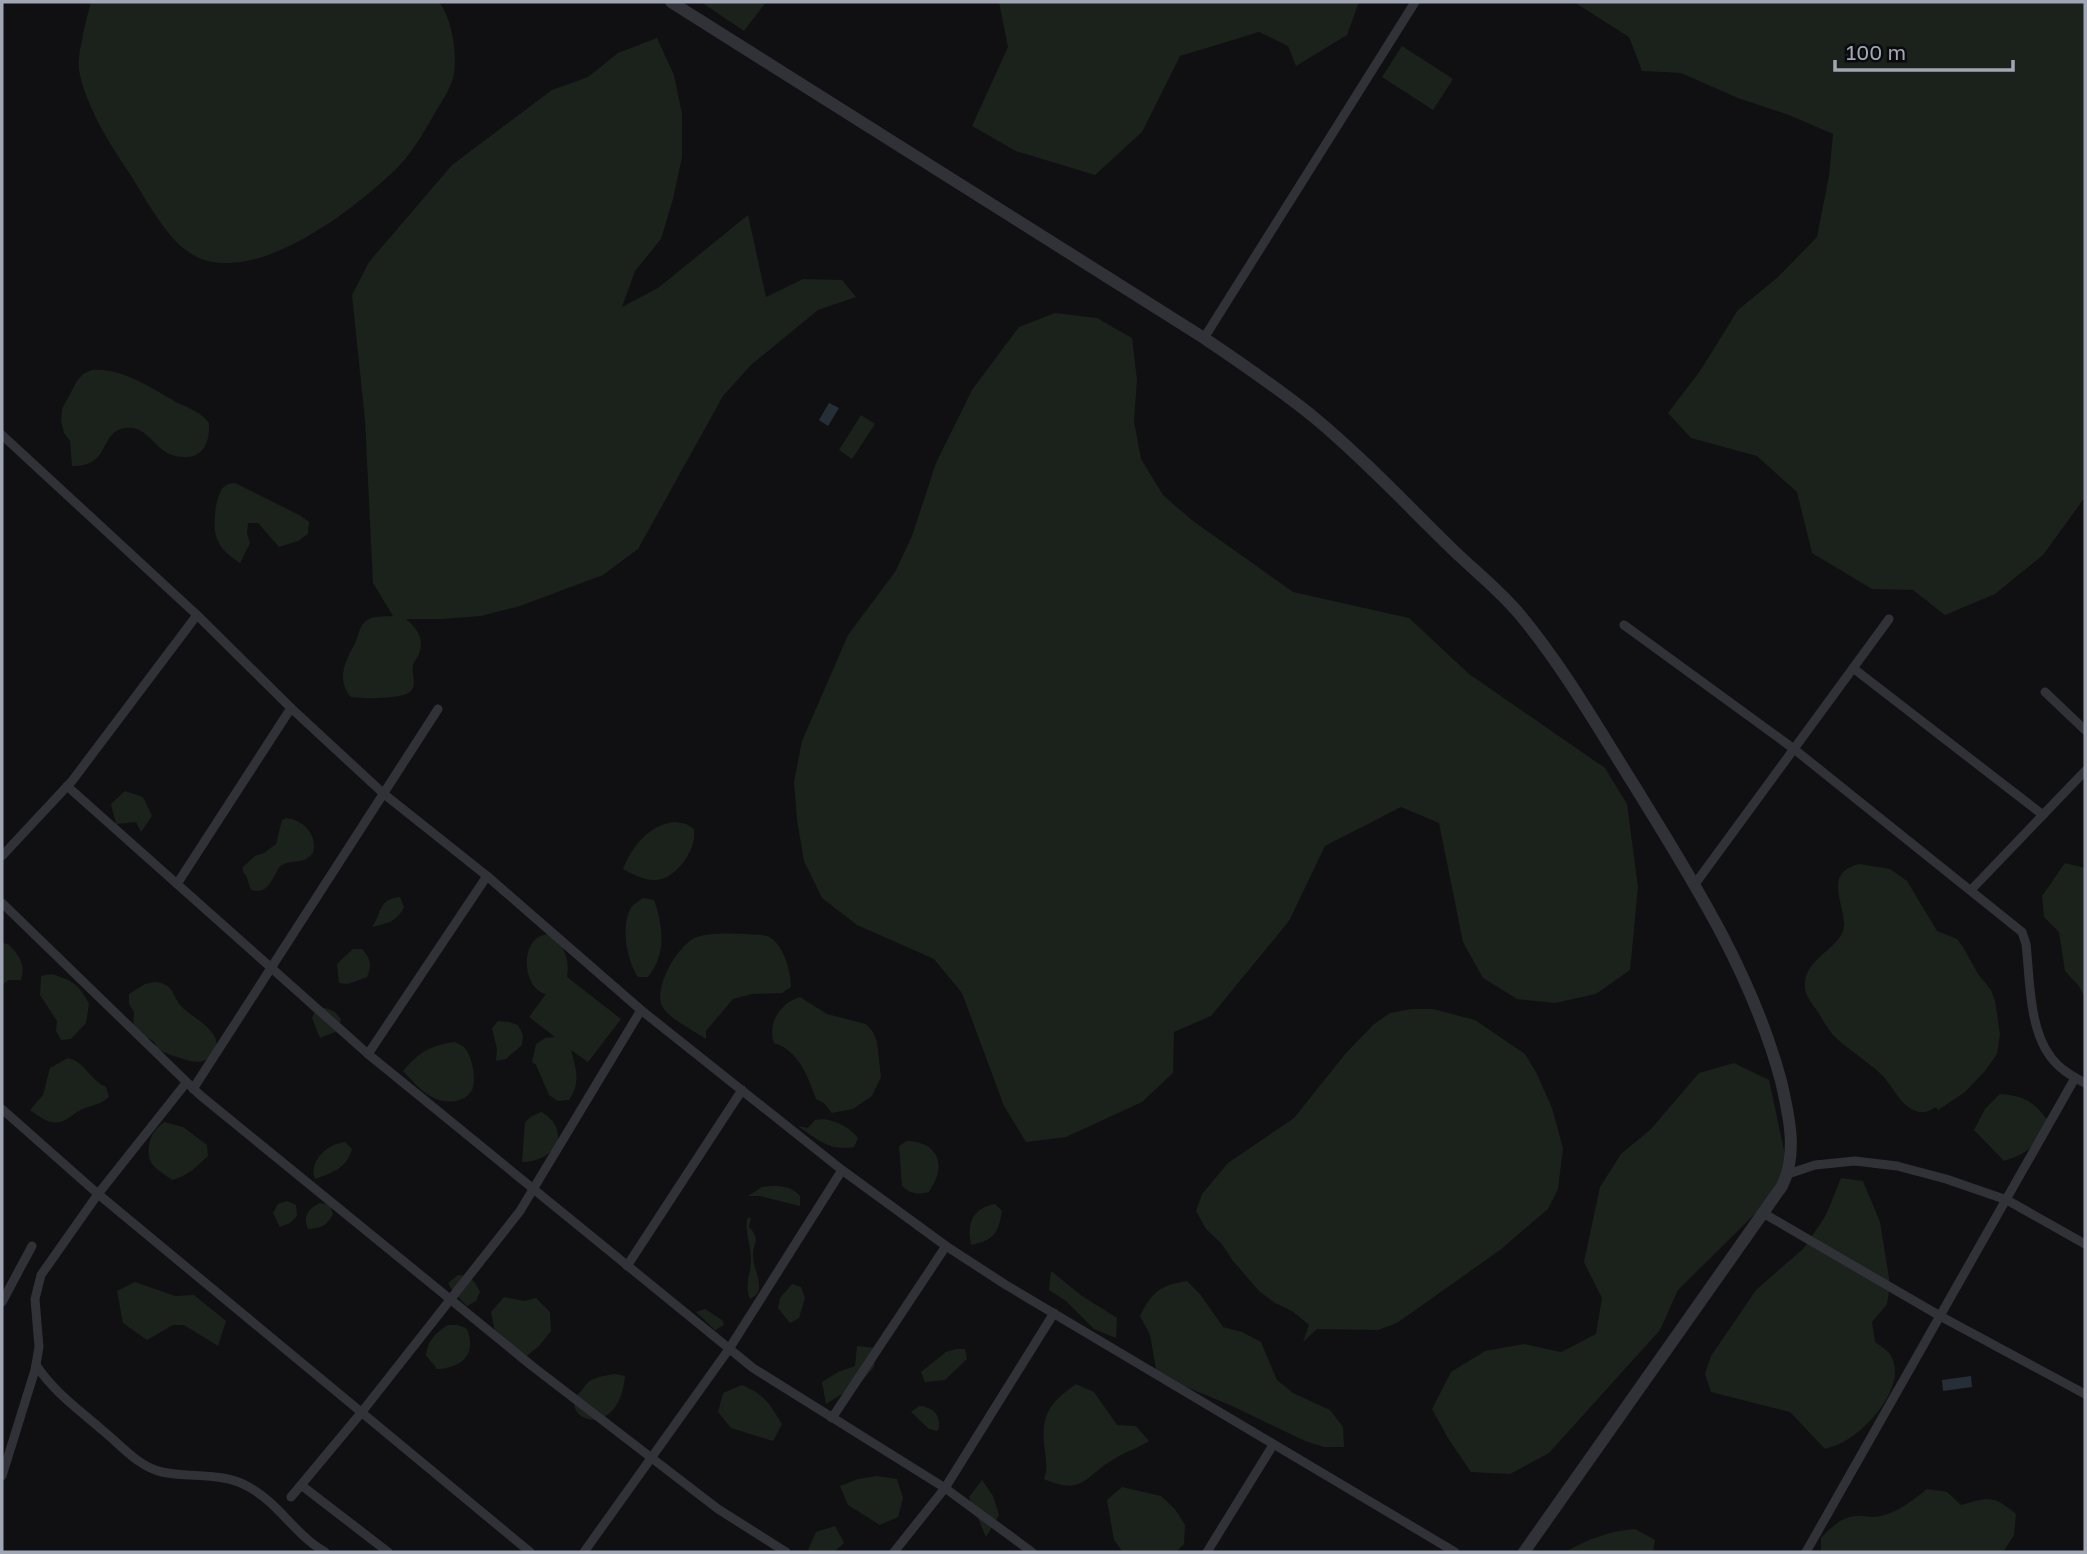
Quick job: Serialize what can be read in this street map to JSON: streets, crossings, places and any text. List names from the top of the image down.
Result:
{
  "scale_bar": "100 m"
}
